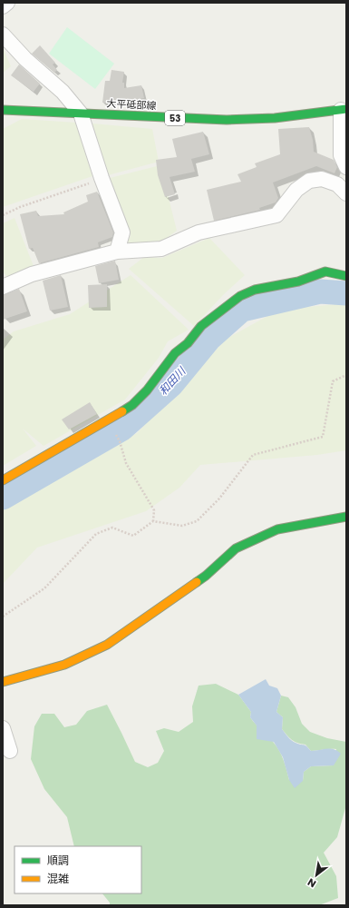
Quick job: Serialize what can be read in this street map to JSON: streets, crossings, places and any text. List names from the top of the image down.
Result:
{
  "streets": {
    "street": ["大平砥部線", "53"]
  },
  "water": ["和田川"],
  "legend": ["順調", "混雑"],
  "north": "bottom left"
}
